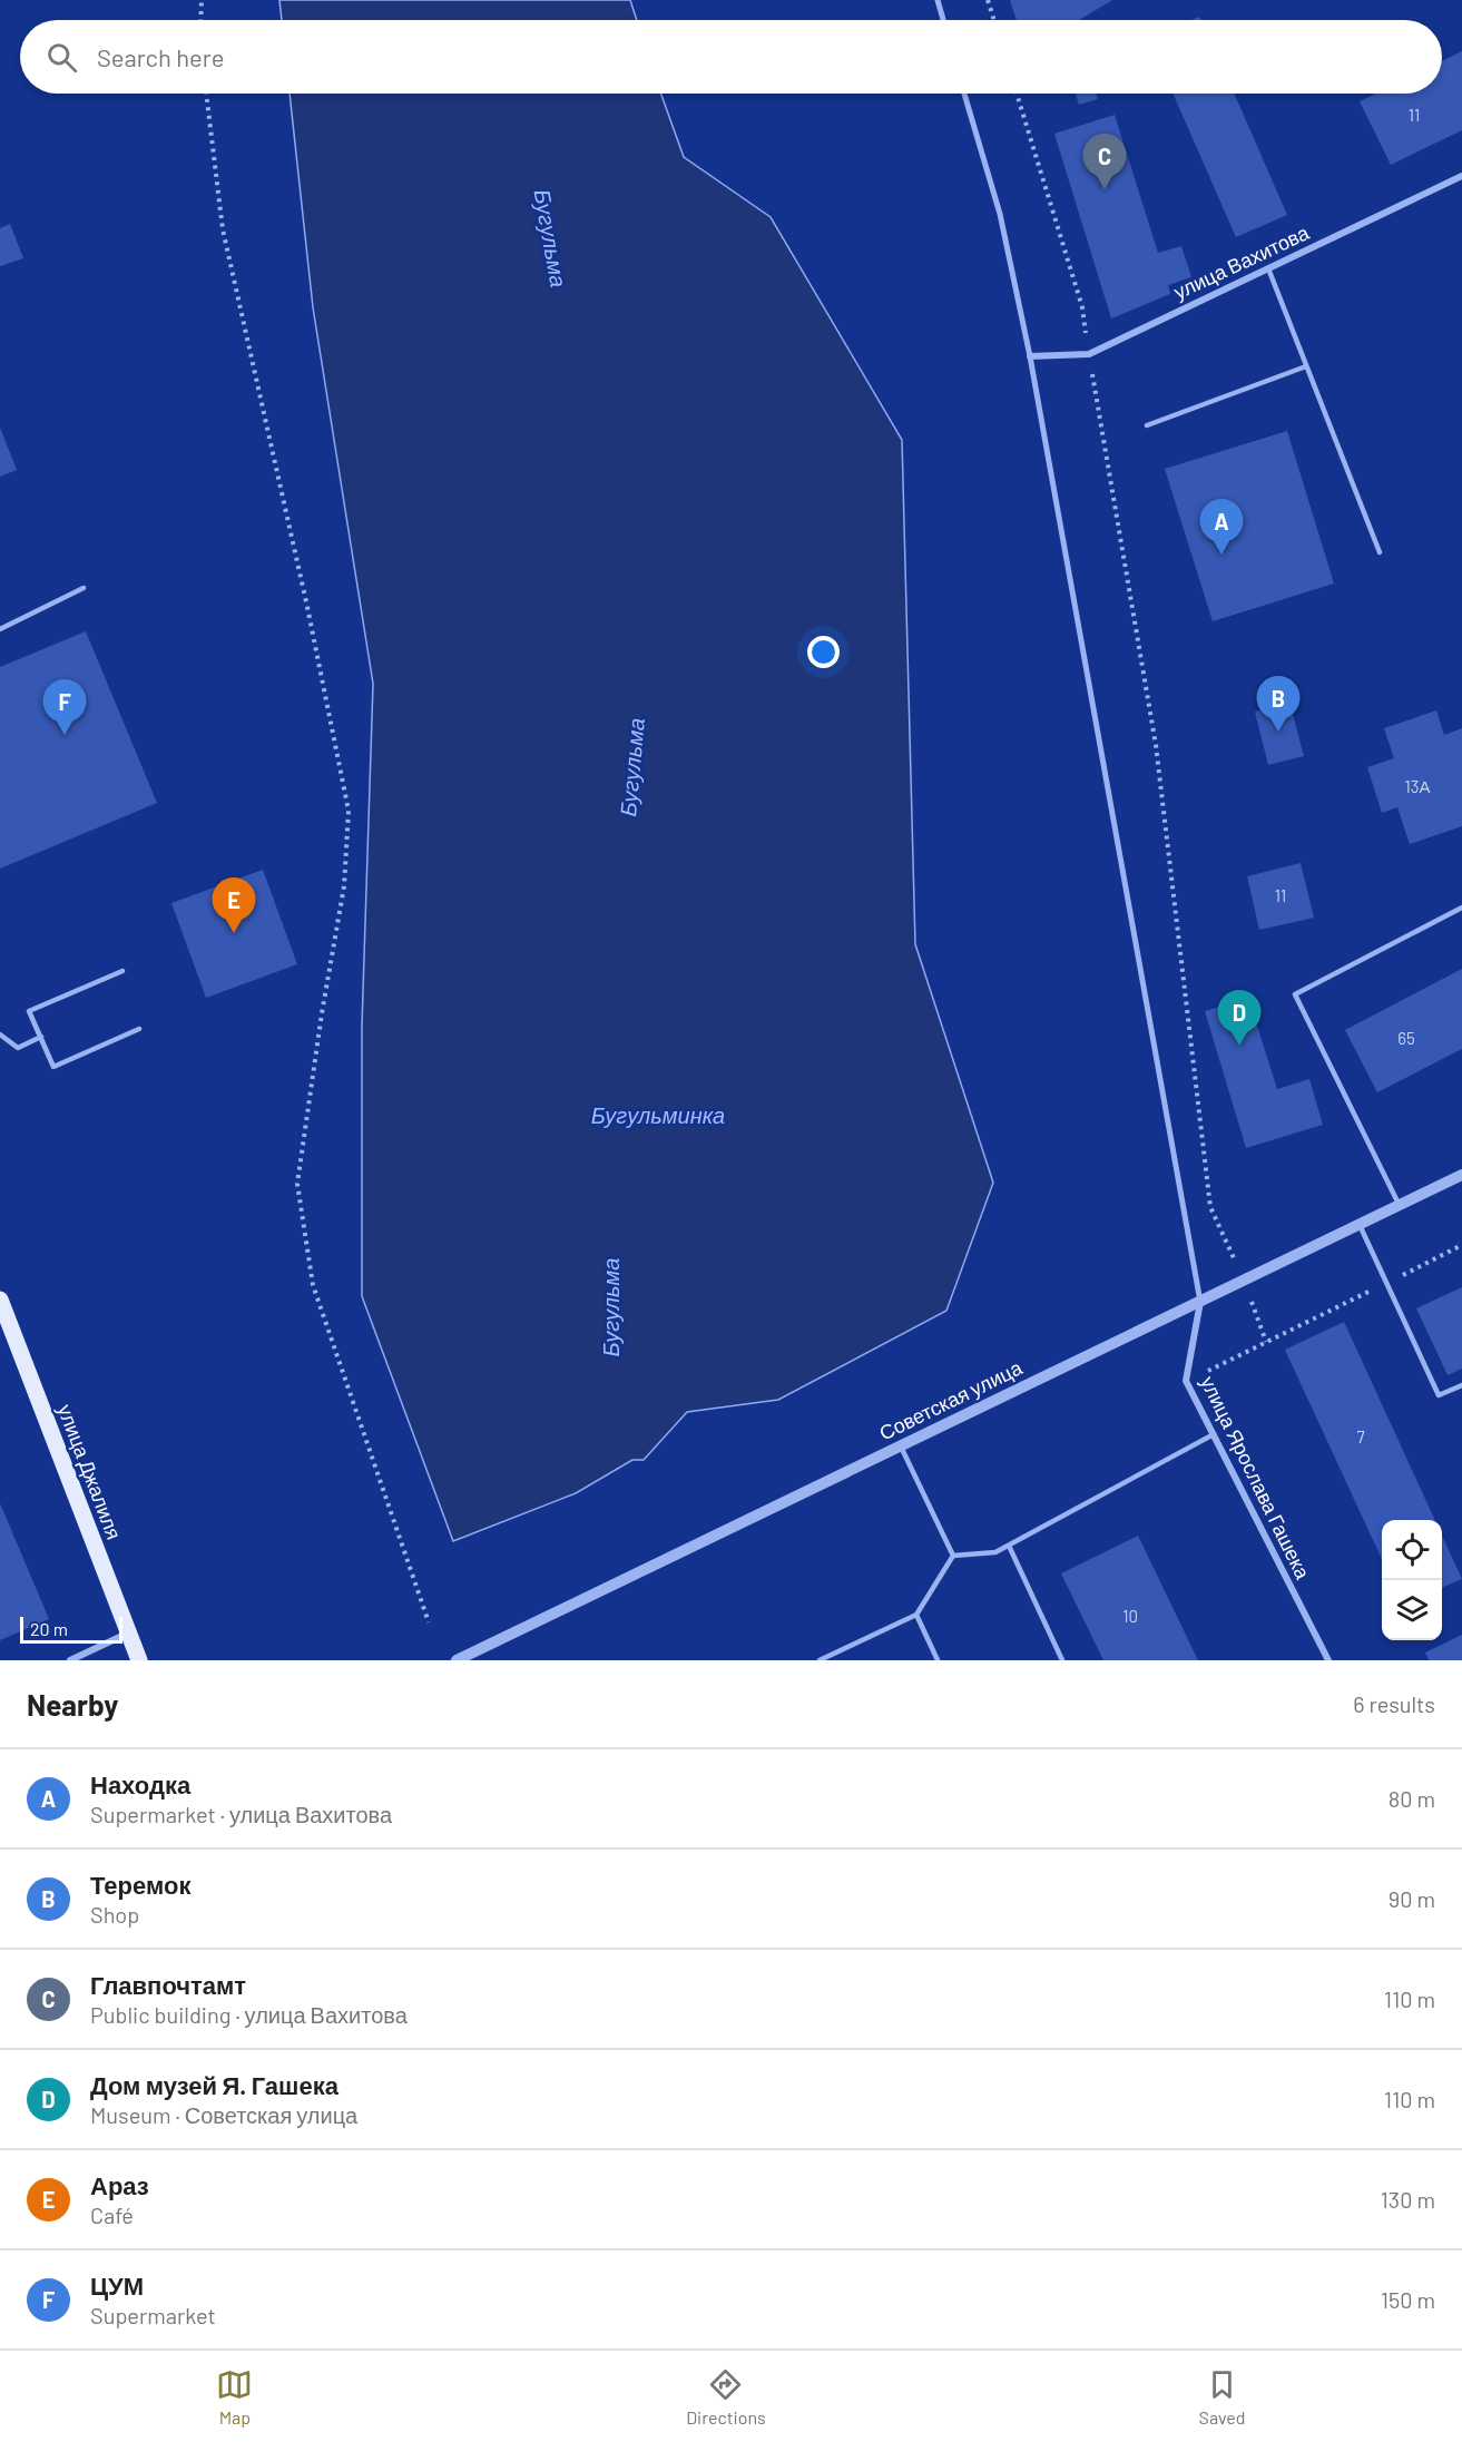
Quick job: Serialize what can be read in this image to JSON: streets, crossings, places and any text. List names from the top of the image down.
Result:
{
  "streets": {
    "main road": ["улица Джалиля"],
    "street": ["улица Вахитова", "Советская улица", "улица Ярослава Гашека"]
  },
  "crossings": [
    ["Советская улица", "улица Ярослава Гашека"]
  ],
  "water": ["Бугульма", "Бугульминка"],
  "house_numbers": [
    "11",
    "13А",
    "11",
    "65",
    "7",
    "10"
  ],
  "scale_bar": "20 m",
  "page": {
    "search": "Search here",
    "pins": [
      "C",
      "A",
      "B",
      "F",
      "E",
      "D"
    ],
    "scale": "20 m",
    "heading": ["Nearby", "6 results"],
    "list": [
      {
        "mark": "A",
        "name": "Находка",
        "note": "Supermarket · улица Вахитова",
        "value": "80 m"
      },
      {
        "mark": "B",
        "name": "Теремок",
        "note": "Shop",
        "value": "90 m"
      },
      {
        "mark": "C",
        "name": "Главпочтамт",
        "note": "Public building · улица Вахитова",
        "value": "110 m"
      },
      {
        "mark": "D",
        "name": "Дом музей Я. Гашека",
        "note": "Museum · Советская улица",
        "value": "110 m"
      },
      {
        "mark": "E",
        "name": "Араз",
        "note": "Café",
        "value": "130 m"
      },
      {
        "mark": "F",
        "name": "ЦУМ",
        "note": "Supermarket",
        "value": "150 m"
      }
    ],
    "nav": ["Map", "Directions", "Saved"]
  }
}
